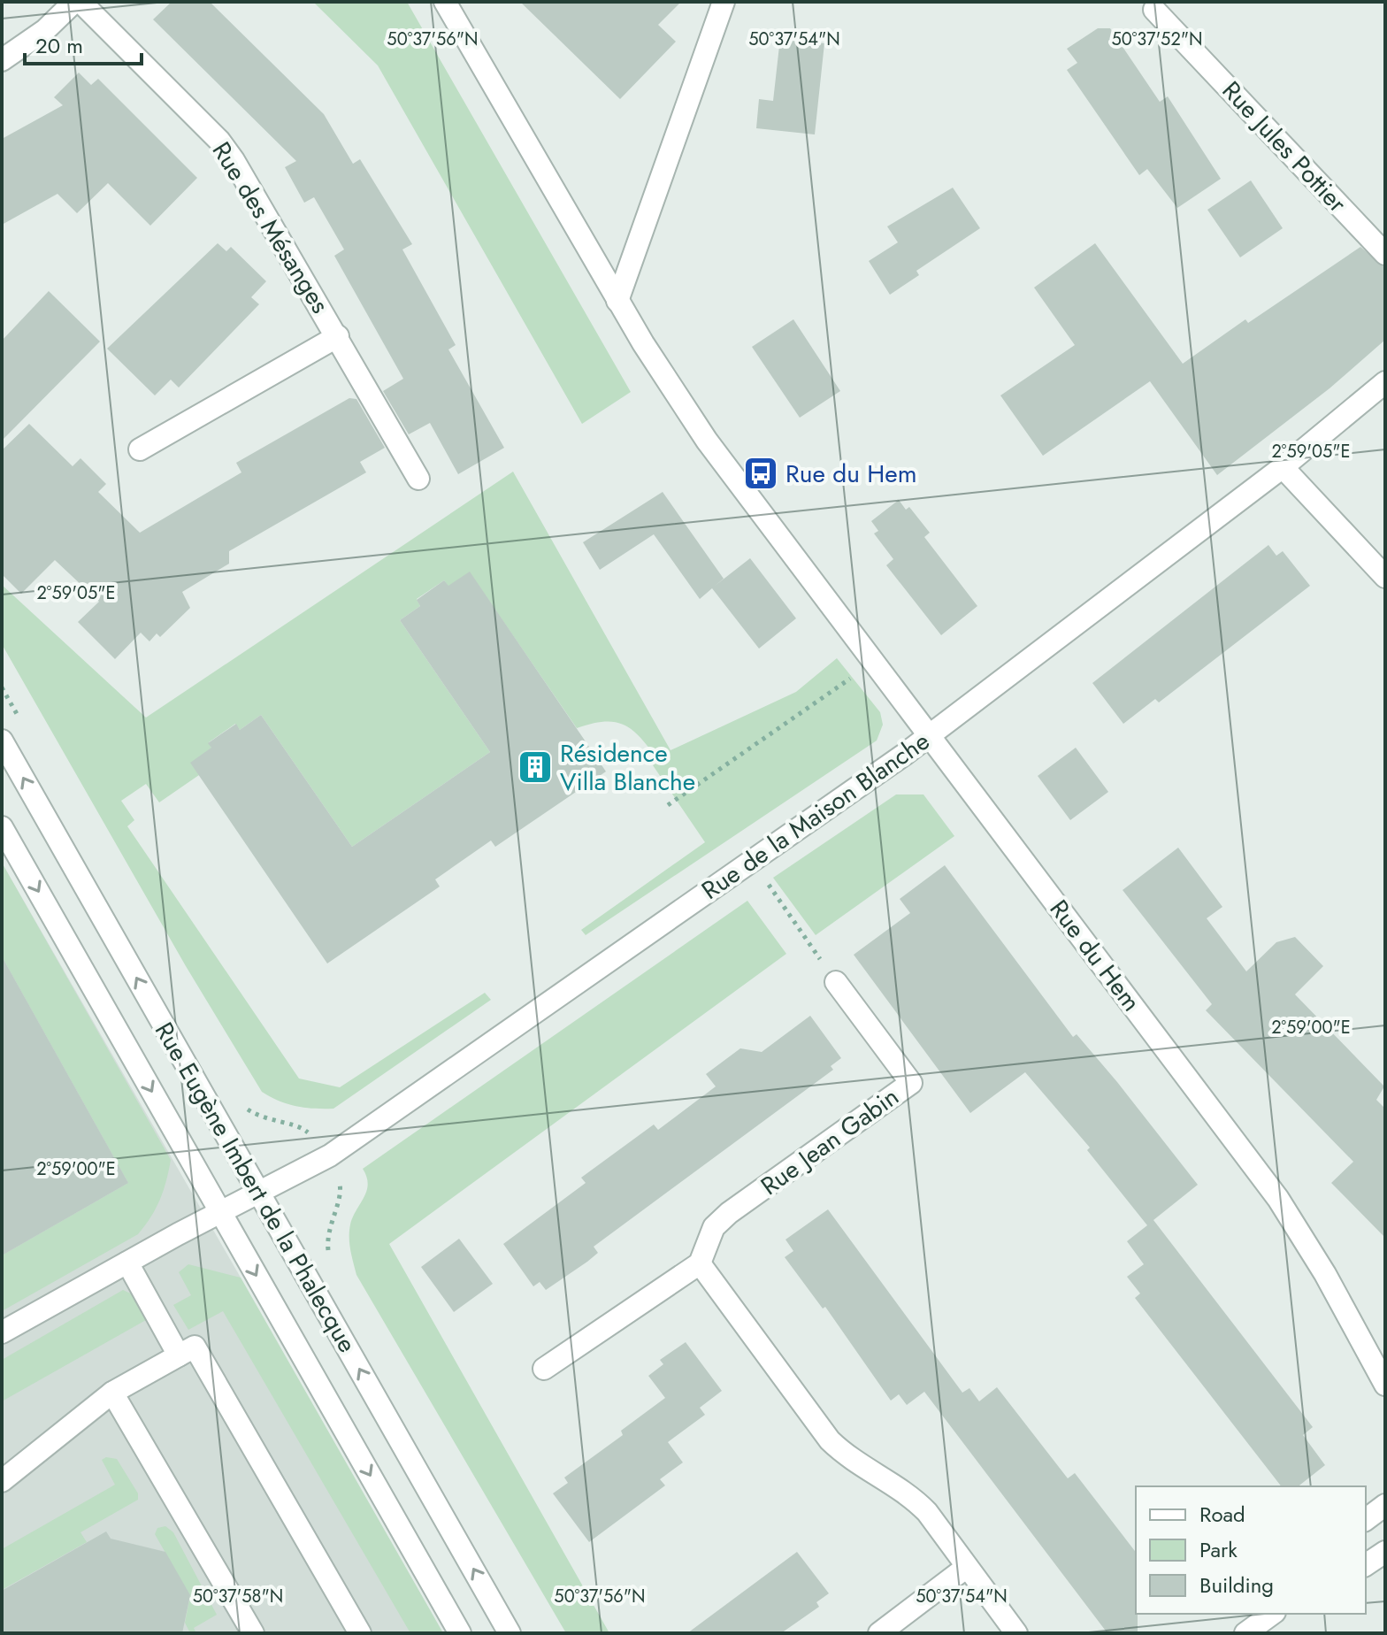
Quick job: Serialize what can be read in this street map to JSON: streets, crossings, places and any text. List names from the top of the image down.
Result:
{
  "streets": {
    "street": [
      "Rue Jules Pottier",
      "Rue des Mésanges",
      "Rue de la Maison Blanche",
      "Rue du Hem",
      "Rue Jean Gabin",
      "Rue Eugène Imbert de la Phalecque"
    ]
  },
  "crossings": [
    ["Rue de la Maison Blanche", "Rue du Hem"],
    ["Rue de la Maison Blanche", "Rue Eugène Imbert de la Phalecque"]
  ],
  "places": {
    "bus stop": ["Rue du Hem"],
    "building": ["Résidence Villa Blanche"]
  },
  "legend": ["Road", "Park", "Building"],
  "scale_bar": "20 m",
  "coordinates": [
    "50°37'56\"N",
    "50°37'54\"N",
    "50°37'52\"N",
    "2°59'05\"E",
    "2°59'00\"E",
    "50°37'58\"N"
  ]
}
